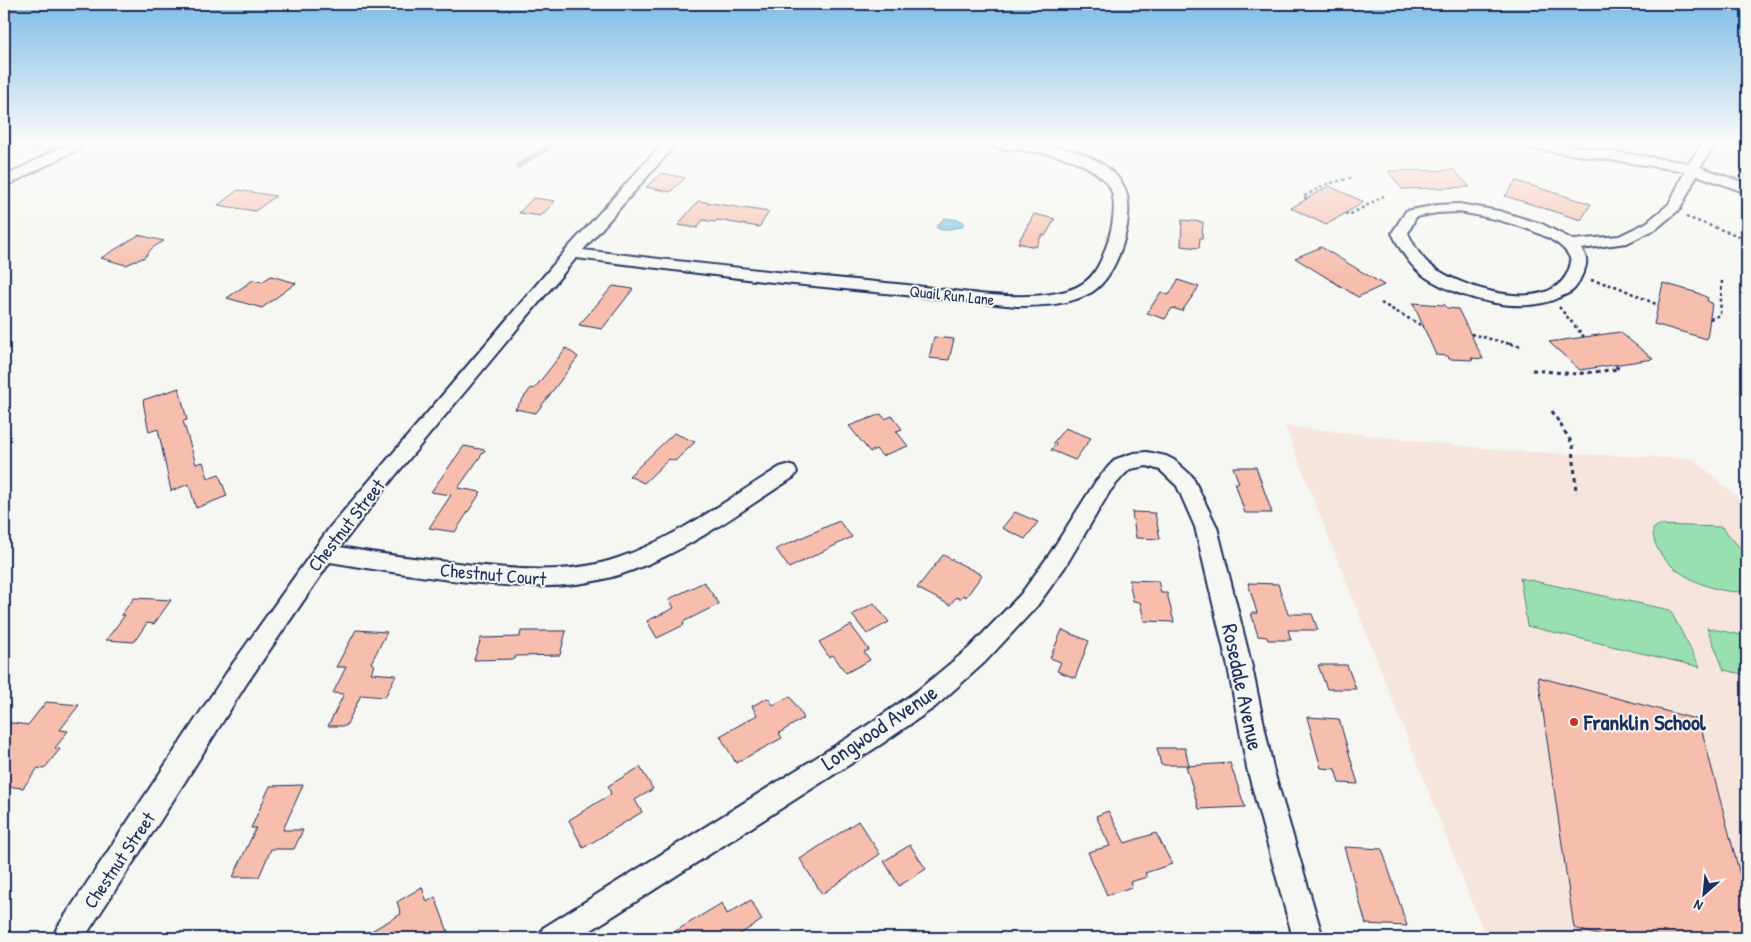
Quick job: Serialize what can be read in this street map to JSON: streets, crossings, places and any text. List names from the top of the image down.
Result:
{
  "streets": {
    "street": [
      "Quail Run Lane",
      "Chestnut Street",
      "Chestnut Court",
      "Rosedale Avenue",
      "Longwood Avenue"
    ]
  },
  "crossings": [
    ["Quail Run Lane", "Chestnut Street"],
    ["Chestnut Street", "Chestnut Court"],
    ["Rosedale Avenue", "Longwood Avenue"]
  ],
  "places": ["Franklin School"],
  "north": "bottom left"
}
